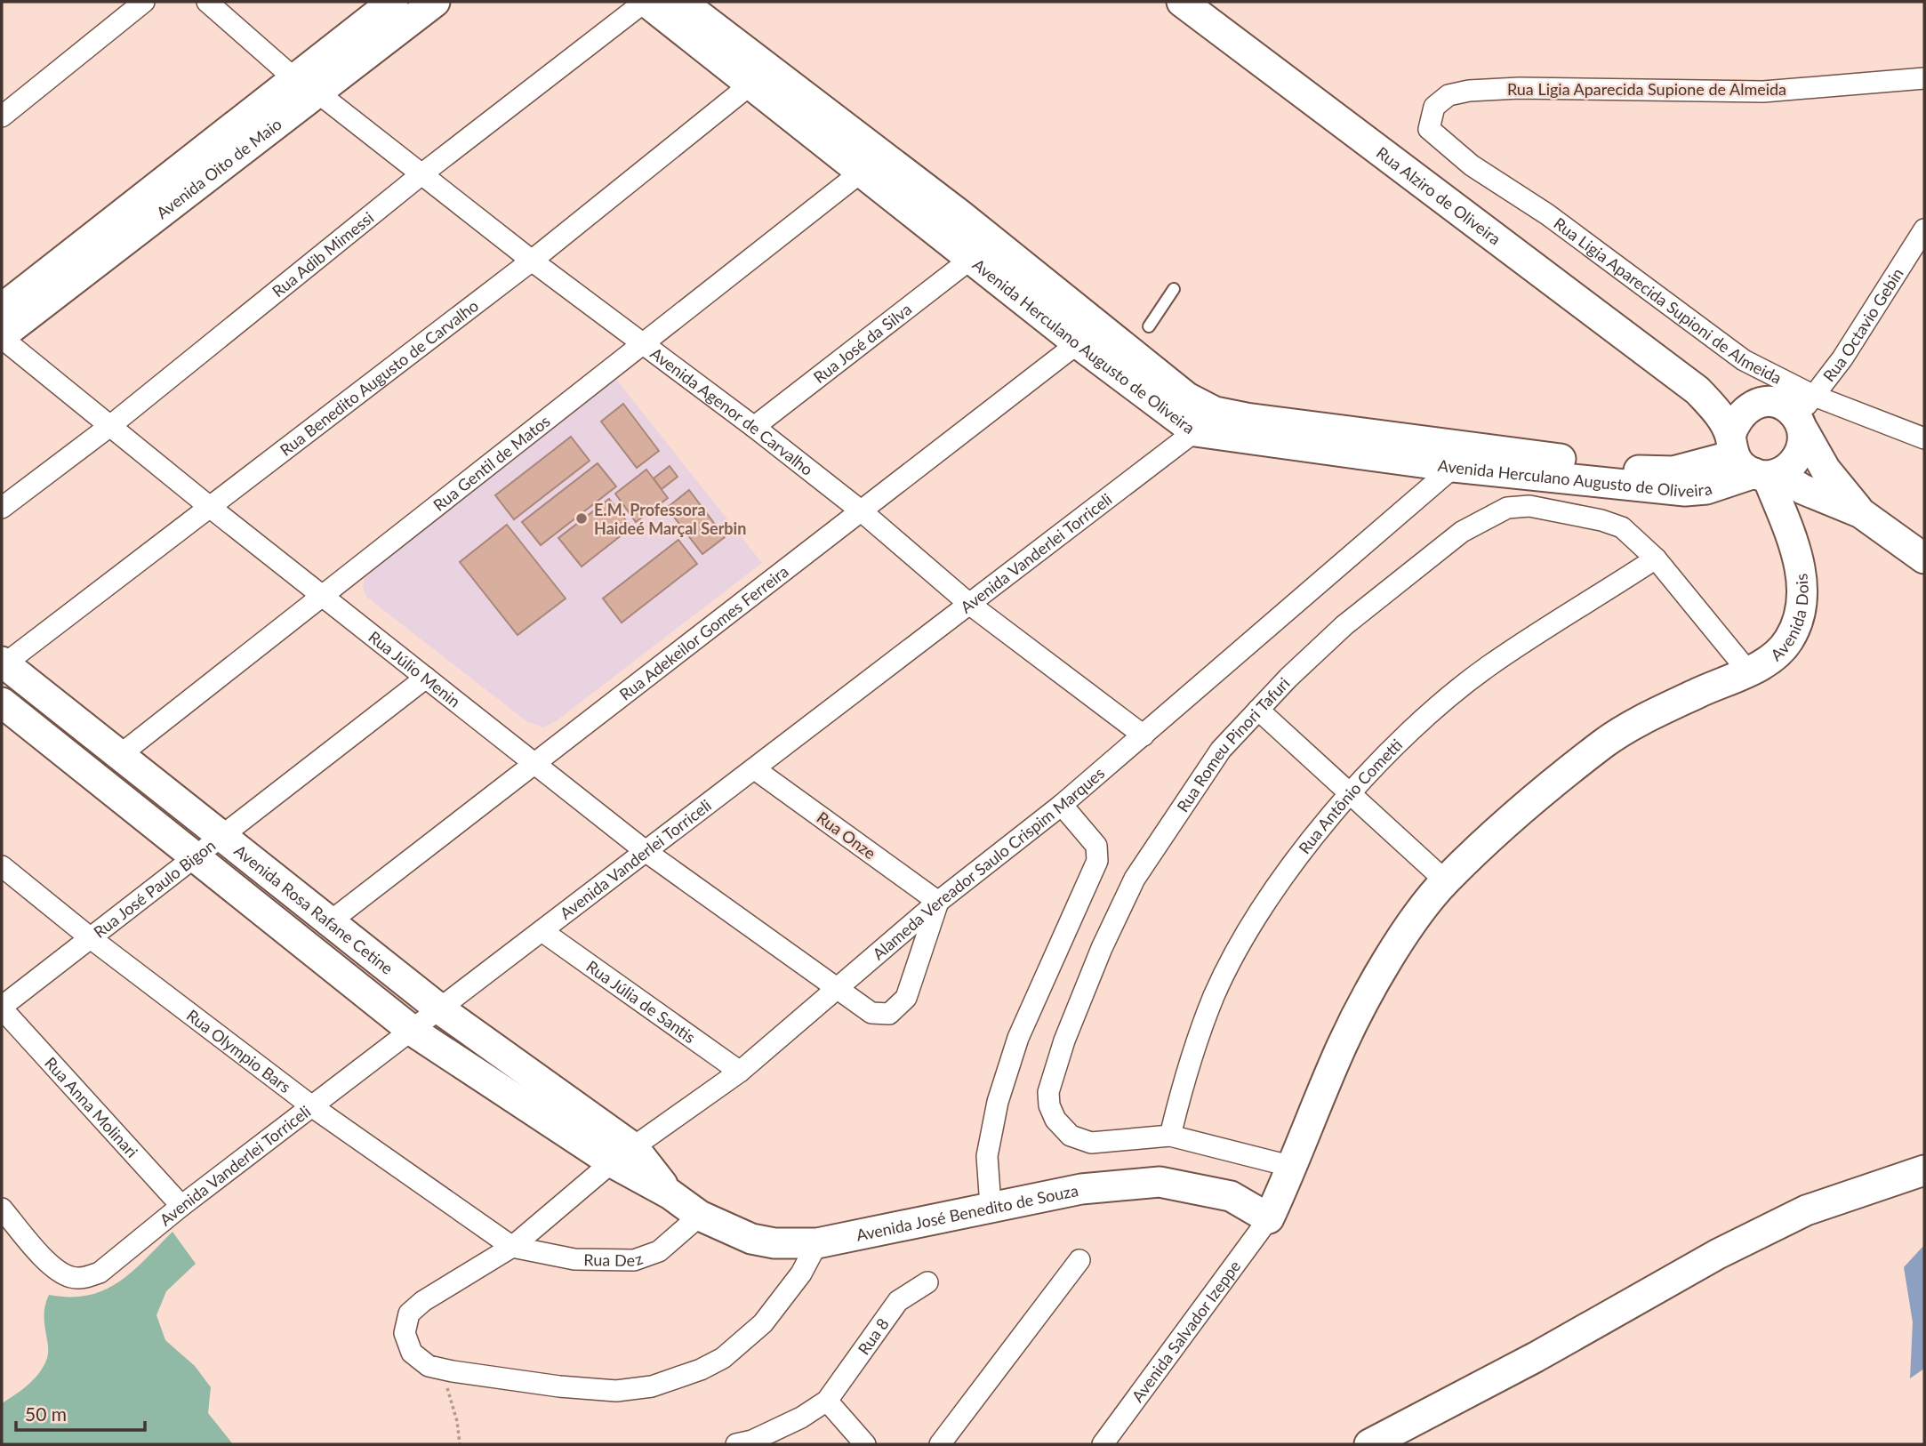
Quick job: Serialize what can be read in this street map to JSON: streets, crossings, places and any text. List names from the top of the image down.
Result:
{
  "streets": {
    "street": [
      "Rua Ligia Aparecida Supione de Almeida",
      "Avenida Oito de Maio",
      "Rua Alziro de Oliveira",
      "Rua Adib Mimessi",
      "Rua Ligia Aparecida Supioni de Almeida",
      "Rua Octavio Gebin",
      "Rua José da Silva",
      "Avenida Herculano Augusto de Oliveira",
      "Rua Benedito Augusto de Carvalho",
      "Avenida Agenor de Carvalho",
      "Rua Gentil de Matos",
      "Avenida Vanderlei Torriceli",
      "Avenida Dois",
      "Rua Adekeilor Gomes Ferreira",
      "Rua Júlio Menin",
      "Rua Romeu Pinori Tafuri",
      "Rua Antônio Cometti",
      "Rua Onze",
      "Alameda Vereador Saulo Crispim Marques",
      "Rua José Paulo Bigon",
      "Avenida Rosa Rafane Cetine",
      "Rua Júlia de Santis",
      "Rua Olympio Bars",
      "Rua Anna Molinari",
      "Avenida José Benedito de Souza",
      "Rua Dez",
      "Avenida Salvador Izeppe",
      "Rua 8"
    ]
  },
  "crossings": [
    ["Rua Ligia Aparecida Supione de Almeida", "Rua Ligia Aparecida Supioni de Almeida"],
    ["Avenida Oito de Maio", "Avenida Agenor de Carvalho"],
    ["Avenida Oito de Maio", "Rua Júlio Menin"],
    ["Rua Alziro de Oliveira", "Rua Ligia Aparecida Supioni de Almeida"],
    ["Rua Alziro de Oliveira", "Rua Octavio Gebin"],
    ["Rua Alziro de Oliveira", "Avenida Herculano Augusto de Oliveira"],
    ["Rua Alziro de Oliveira", "Avenida Dois"],
    ["Rua Adib Mimessi", "Avenida Herculano Augusto de Oliveira"],
    ["Rua Adib Mimessi", "Avenida Agenor de Carvalho"],
    ["Rua Adib Mimessi", "Rua Júlio Menin"],
    ["Rua Ligia Aparecida Supioni de Almeida", "Rua Octavio Gebin"],
    ["Rua Ligia Aparecida Supioni de Almeida", "Avenida Herculano Augusto de Oliveira"],
    ["Rua Ligia Aparecida Supioni de Almeida", "Avenida Dois"],
    ["Rua Octavio Gebin", "Avenida Herculano Augusto de Oliveira"],
    ["Rua Octavio Gebin", "Avenida Dois"],
    ["Rua José da Silva", "Avenida Herculano Augusto de Oliveira"],
    ["Rua José da Silva", "Avenida Agenor de Carvalho"],
    ["Avenida Herculano Augusto de Oliveira", "Rua Benedito Augusto de Carvalho"],
    ["Avenida Herculano Augusto de Oliveira", "Rua Gentil de Matos"],
    ["Avenida Herculano Augusto de Oliveira", "Avenida Vanderlei Torriceli"],
    ["Avenida Herculano Augusto de Oliveira", "Avenida Dois"],
    ["Avenida Herculano Augusto de Oliveira", "Rua Adekeilor Gomes Ferreira"],
    ["Avenida Herculano Augusto de Oliveira", "Alameda Vereador Saulo Crispim Marques"],
    ["Rua Benedito Augusto de Carvalho", "Avenida Agenor de Carvalho"],
    ["Rua Benedito Augusto de Carvalho", "Rua Júlio Menin"],
    ["Rua Benedito Augusto de Carvalho", "Avenida Rosa Rafane Cetine"],
    ["Avenida Agenor de Carvalho", "Rua Gentil de Matos"],
    ["Avenida Agenor de Carvalho", "Avenida Vanderlei Torriceli"],
    ["Avenida Agenor de Carvalho", "Rua Adekeilor Gomes Ferreira"],
    ["Avenida Agenor de Carvalho", "Alameda Vereador Saulo Crispim Marques"],
    ["Rua Gentil de Matos", "Rua Júlio Menin"],
    ["Rua Gentil de Matos", "Avenida Rosa Rafane Cetine"],
    ["Avenida Vanderlei Torriceli", "Rua Júlio Menin"],
    ["Avenida Vanderlei Torriceli", "Rua Onze"],
    ["Avenida Vanderlei Torriceli", "Avenida Rosa Rafane Cetine"],
    ["Avenida Vanderlei Torriceli", "Rua Júlia de Santis"],
    ["Avenida Vanderlei Torriceli", "Rua Olympio Bars"],
    ["Avenida Vanderlei Torriceli", "Rua Anna Molinari"],
    ["Avenida Dois", "Rua Romeu Pinori Tafuri"],
    ["Avenida Dois", "Avenida José Benedito de Souza"],
    ["Avenida Dois", "Avenida Salvador Izeppe"],
    ["Rua Adekeilor Gomes Ferreira", "Rua Júlio Menin"],
    ["Rua Adekeilor Gomes Ferreira", "Avenida Rosa Rafane Cetine"],
    ["Rua Júlio Menin", "Rua Onze"],
    ["Rua Júlio Menin", "Alameda Vereador Saulo Crispim Marques"],
    ["Rua Júlio Menin", "Rua José Paulo Bigon"],
    ["Rua Romeu Pinori Tafuri", "Rua Antônio Cometti"],
    ["Rua Onze", "Alameda Vereador Saulo Crispim Marques"],
    ["Alameda Vereador Saulo Crispim Marques", "Avenida Rosa Rafane Cetine"],
    ["Alameda Vereador Saulo Crispim Marques", "Rua Júlia de Santis"],
    ["Alameda Vereador Saulo Crispim Marques", "Rua Olympio Bars"],
    ["Alameda Vereador Saulo Crispim Marques", "Avenida José Benedito de Souza"],
    ["Alameda Vereador Saulo Crispim Marques", "Rua Dez"],
    ["Rua José Paulo Bigon", "Avenida Rosa Rafane Cetine"],
    ["Rua José Paulo Bigon", "Rua Olympio Bars"],
    ["Rua José Paulo Bigon", "Rua Anna Molinari"],
    ["Avenida Rosa Rafane Cetine", "Avenida José Benedito de Souza"],
    ["Rua Olympio Bars", "Rua Dez"],
    ["Avenida José Benedito de Souza", "Rua Dez"],
    ["Avenida José Benedito de Souza", "Avenida Salvador Izeppe"]
  ],
  "places": ["E.M. Professora Haideé Marçal Serbin"],
  "scale_bar": "50 m"
}
